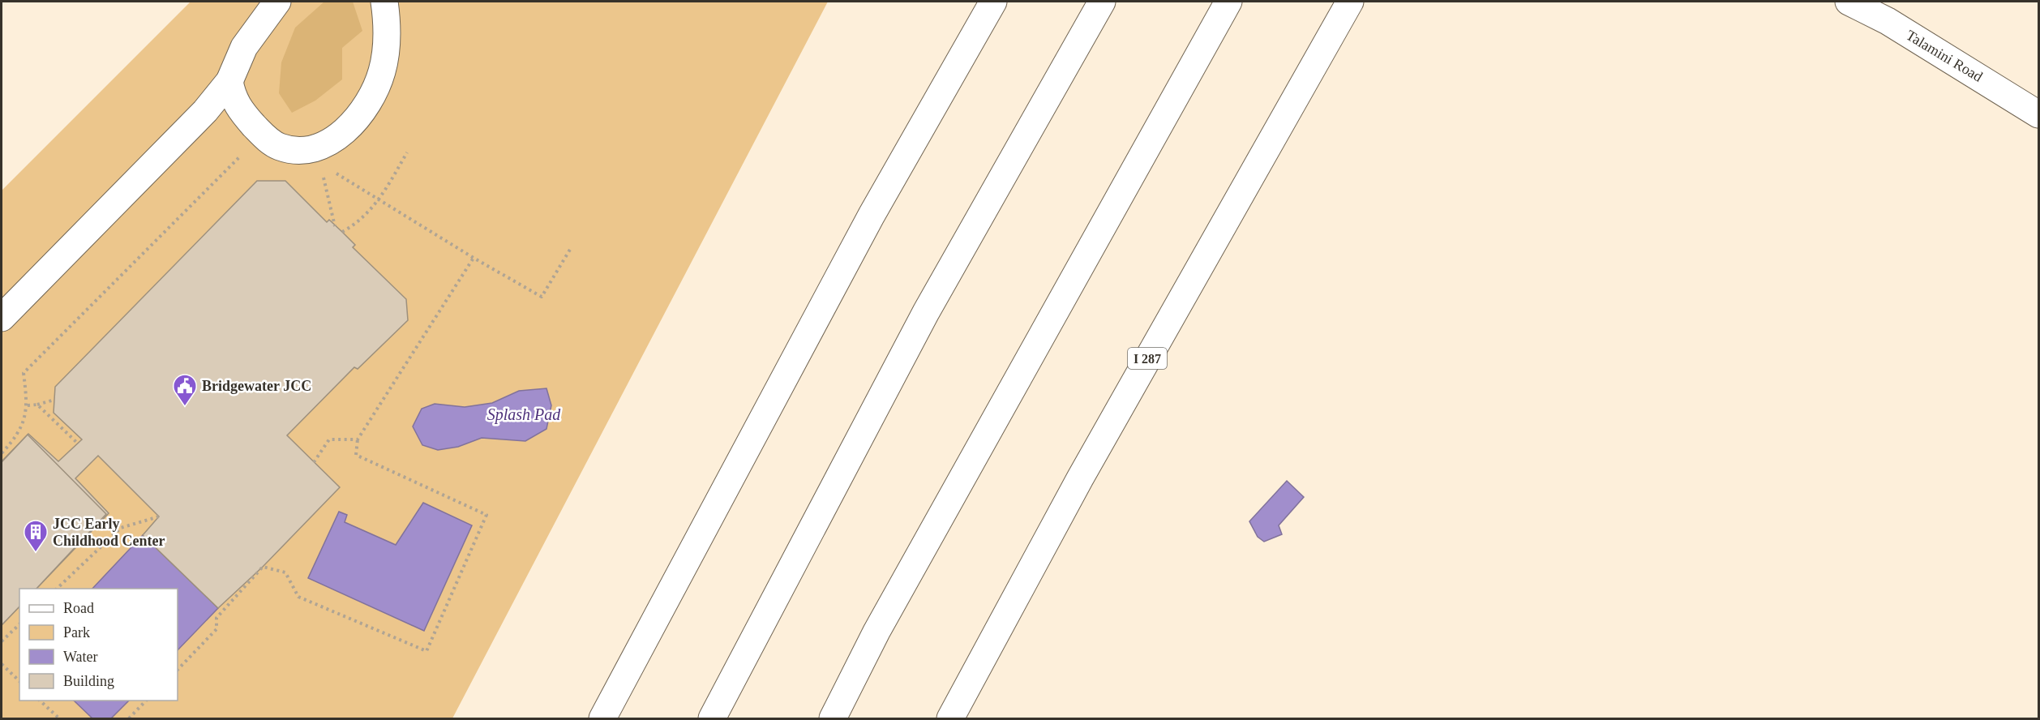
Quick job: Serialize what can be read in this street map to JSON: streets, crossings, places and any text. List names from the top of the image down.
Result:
{
  "streets": {
    "main road": ["Talamini Road", "I 287"]
  },
  "water": ["Splash Pad"],
  "places": {
    "public building": ["Bridgewater JCC"],
    "building": ["JCC Early Childhood Center"]
  },
  "legend": [
    "Road",
    "Park",
    "Water",
    "Building"
  ]
}
